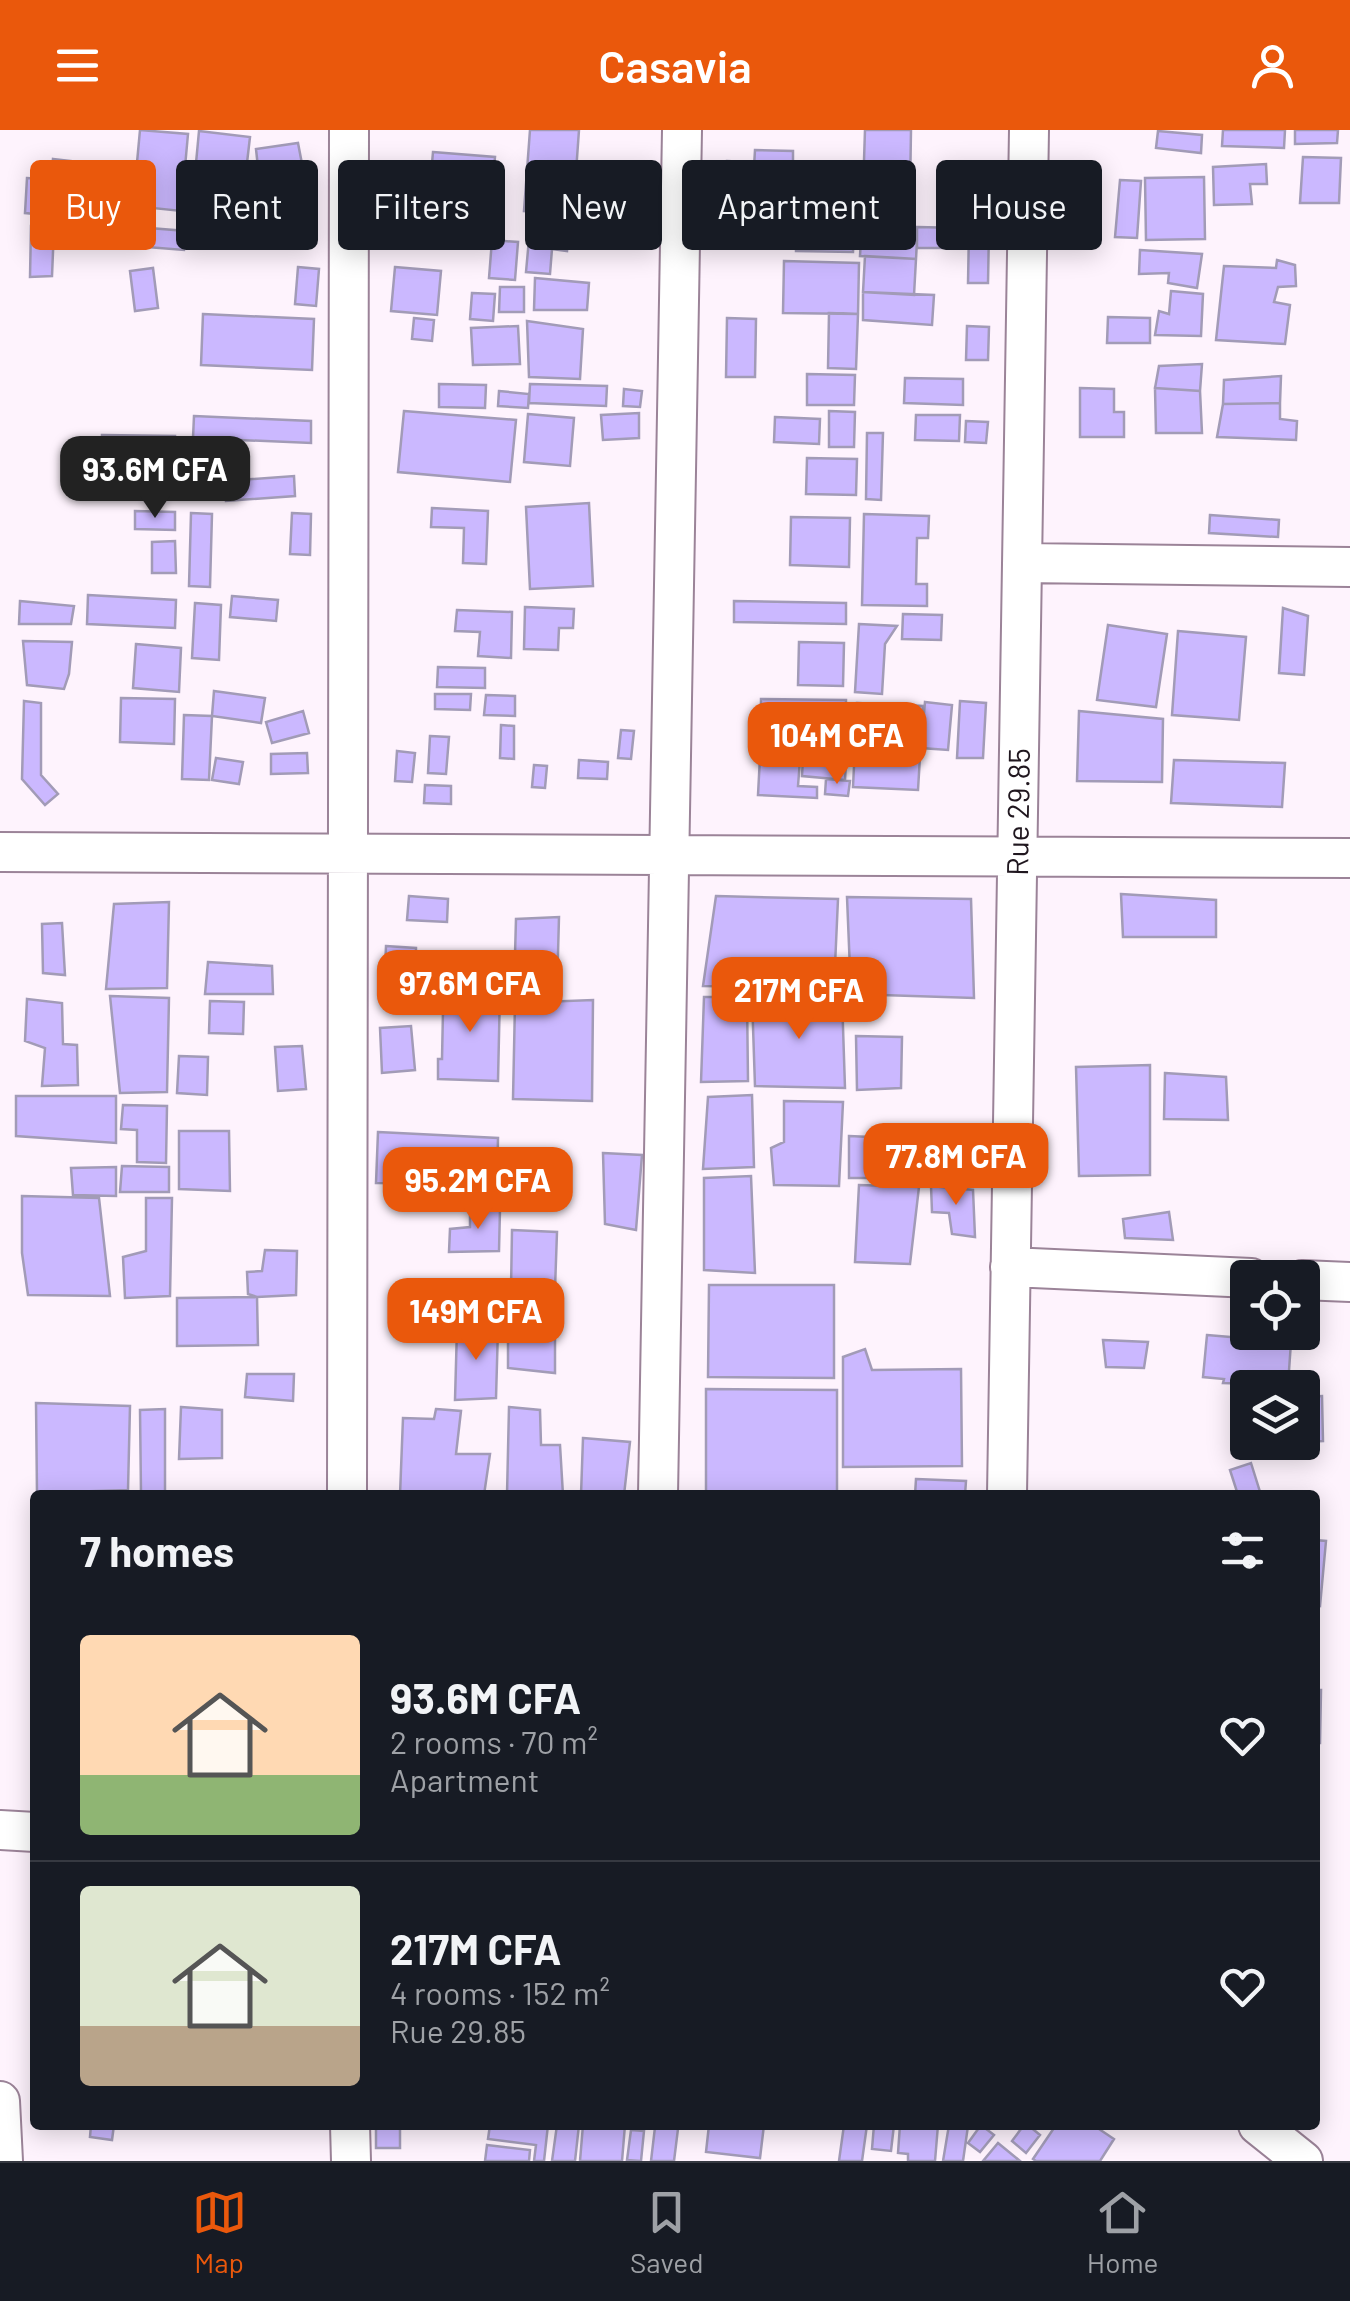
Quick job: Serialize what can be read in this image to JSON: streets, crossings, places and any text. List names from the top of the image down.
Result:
{
  "streets": {
    "street": ["Rue 29.85"]
  },
  "page": {
    "header": "Casavia",
    "chip": [
      "Buy",
      "Rent",
      "Filters",
      "New",
      "Apartment",
      "House"
    ],
    "price": [
      "93.6M CFA",
      "104M CFA",
      "97.6M CFA",
      "217M CFA",
      "77.8M CFA",
      "95.2M CFA",
      "149M CFA"
    ],
    "heading": "7 homes",
    "list": [
      {
        "name": "93.6M CFA",
        "note": "2 rooms · 70 m² · Apartment"
      },
      {
        "name": "217M CFA",
        "note": "4 rooms · 152 m² · Rue 29.85"
      }
    ],
    "tabs": ["Map", "Saved", "Home"]
  }
}
